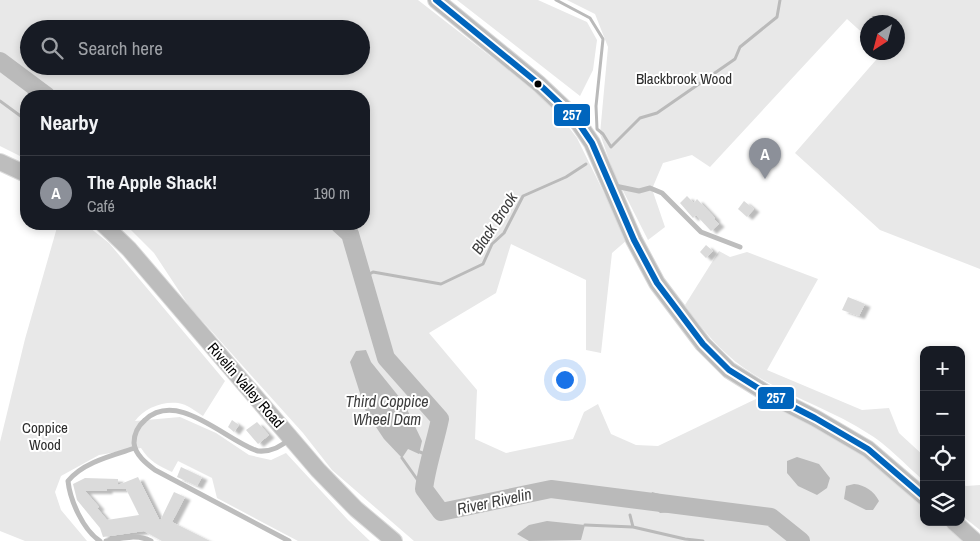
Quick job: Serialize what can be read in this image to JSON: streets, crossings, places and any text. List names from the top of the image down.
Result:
{
  "streets": {
    "main road": ["Rivelin Valley Road"]
  },
  "water": ["Black Brook", "Third Coppice Wheel Dam", "River Rivelin"],
  "parks": ["Blackbrook Wood", "Coppice Wood"],
  "lines": ["transit line 257"],
  "north": "bottom left",
  "page": {
    "search": "Search here",
    "heading": "Nearby",
    "pins": "A",
    "list": [
      {
        "mark": "A",
        "name": "The Apple Shack!",
        "note": "Café",
        "value": "190 m"
      }
    ],
    "map_buttons": ["+", "−"]
  }
}
